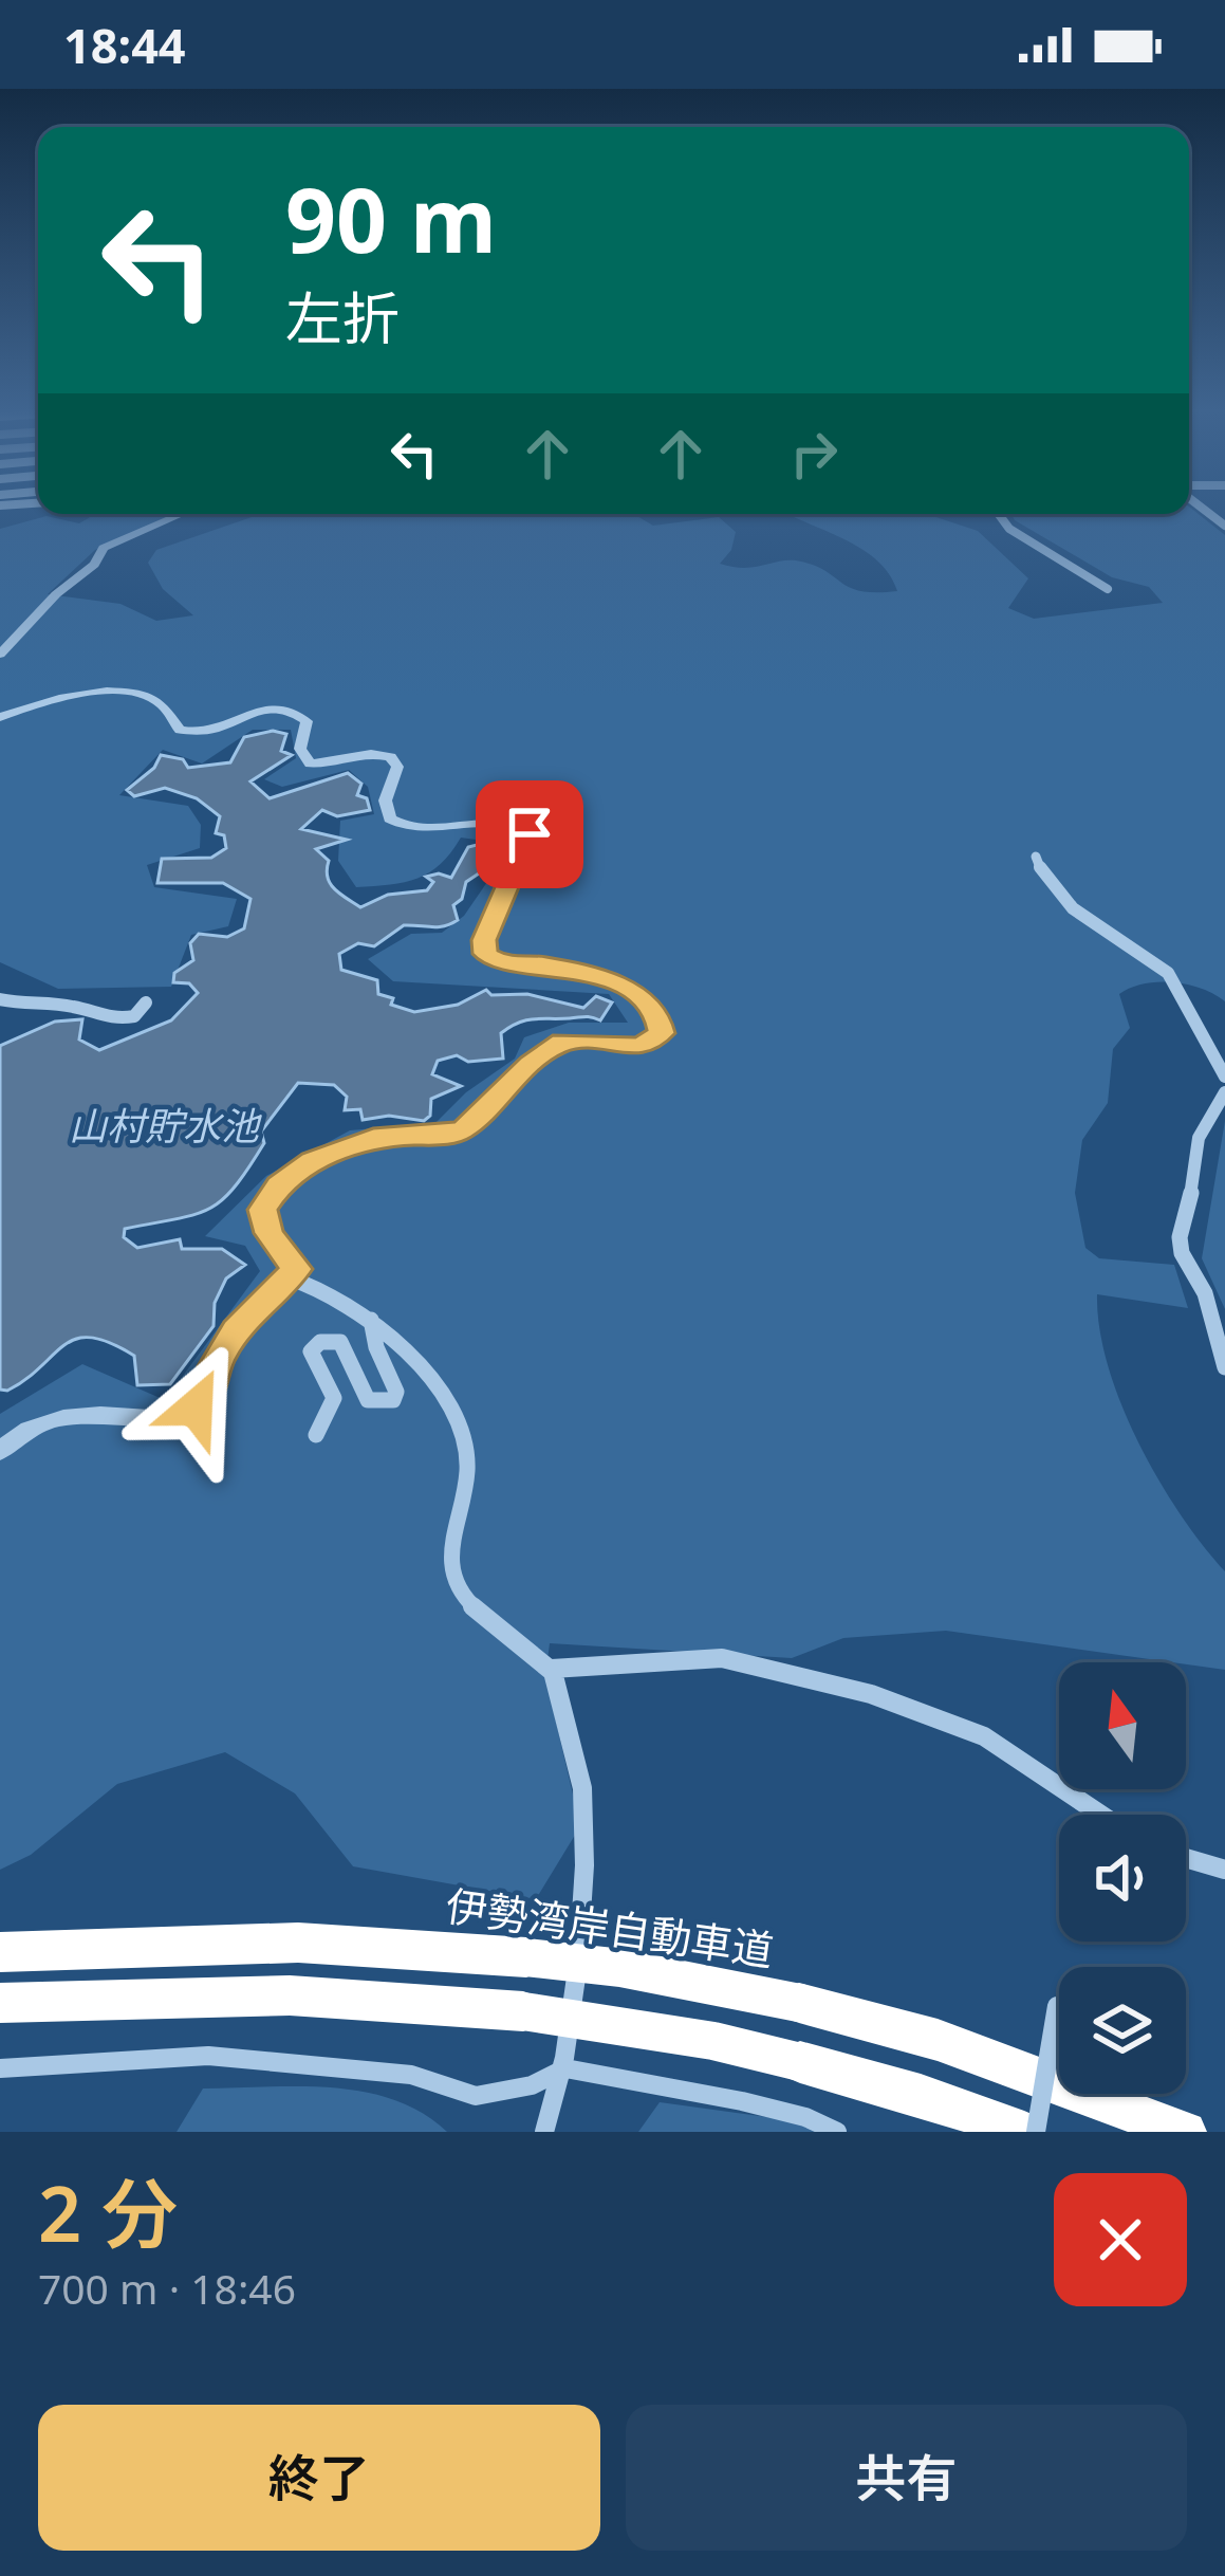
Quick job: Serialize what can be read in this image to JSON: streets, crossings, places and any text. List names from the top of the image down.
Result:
{
  "streets": {
    "highway": ["伊勢湾岸自動車道"]
  },
  "water": ["山村貯水池"],
  "north": "top",
  "page": {
    "status": "18:44",
    "turn": ["90 m", "左折"],
    "heading": ["2 分", "700 m · 18:46"],
    "buttons": ["終了", "共有"]
  }
}
